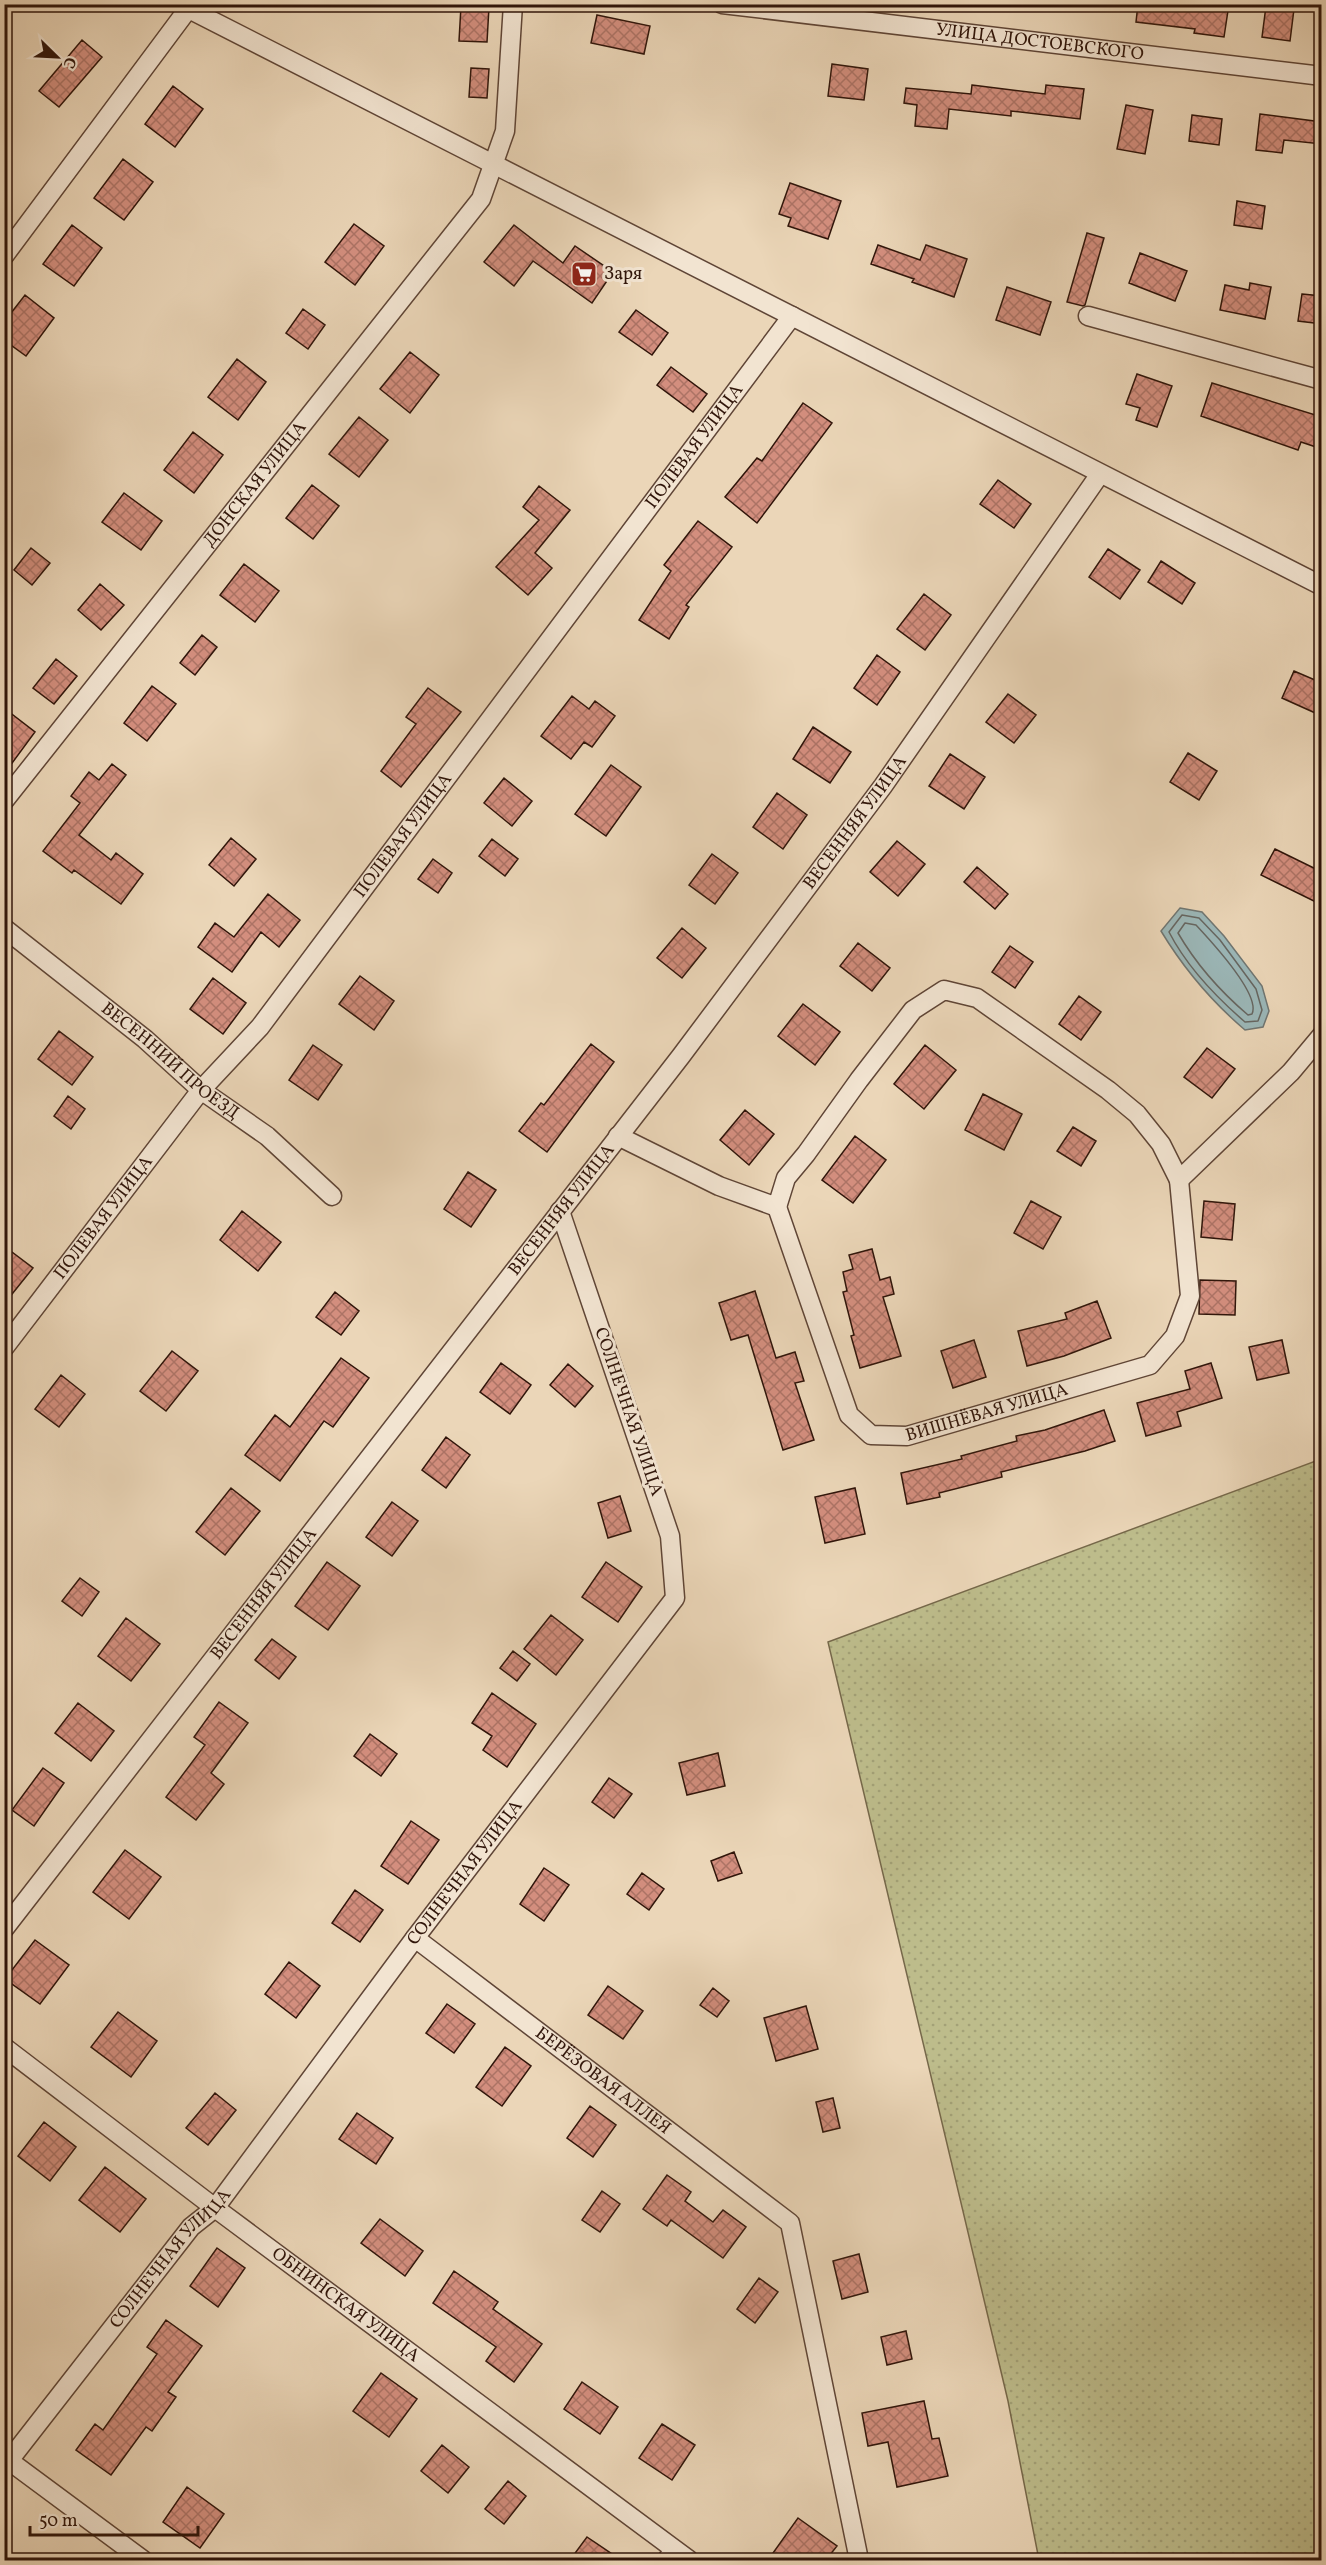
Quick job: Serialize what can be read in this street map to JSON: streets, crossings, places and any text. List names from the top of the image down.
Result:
{
  "streets": {
    "street": [
      "УЛИЦА ДОСТОЕВСКОГО",
      "ПОЛЕВАЯ УЛИЦА",
      "ДОНСКАЯ УЛИЦА",
      "ВЕСЕННЯЯ УЛИЦА",
      "ВЕСЕННИЙ ПРОЕЗД",
      "ВИШНЁВАЯ УЛИЦА",
      "СОЛНЕЧНАЯ УЛИЦА",
      "БЕРЁЗОВАЯ АЛЛЕЯ",
      "ОБНИНСКАЯ УЛИЦА"
    ]
  },
  "crossings": [
    ["ПОЛЕВАЯ УЛИЦА", "ВЕСЕННИЙ ПРОЕЗД"],
    ["ВЕСЕННЯЯ УЛИЦА", "СОЛНЕЧНАЯ УЛИЦА"],
    ["СОЛНЕЧНАЯ УЛИЦА", "БЕРЁЗОВАЯ АЛЛЕЯ"],
    ["СОЛНЕЧНАЯ УЛИЦА", "ОБНИНСКАЯ УЛИЦА"]
  ],
  "places": {
    "supermarket": ["Заря"]
  },
  "scale_bar": "50 m",
  "north": "bottom right"
}
